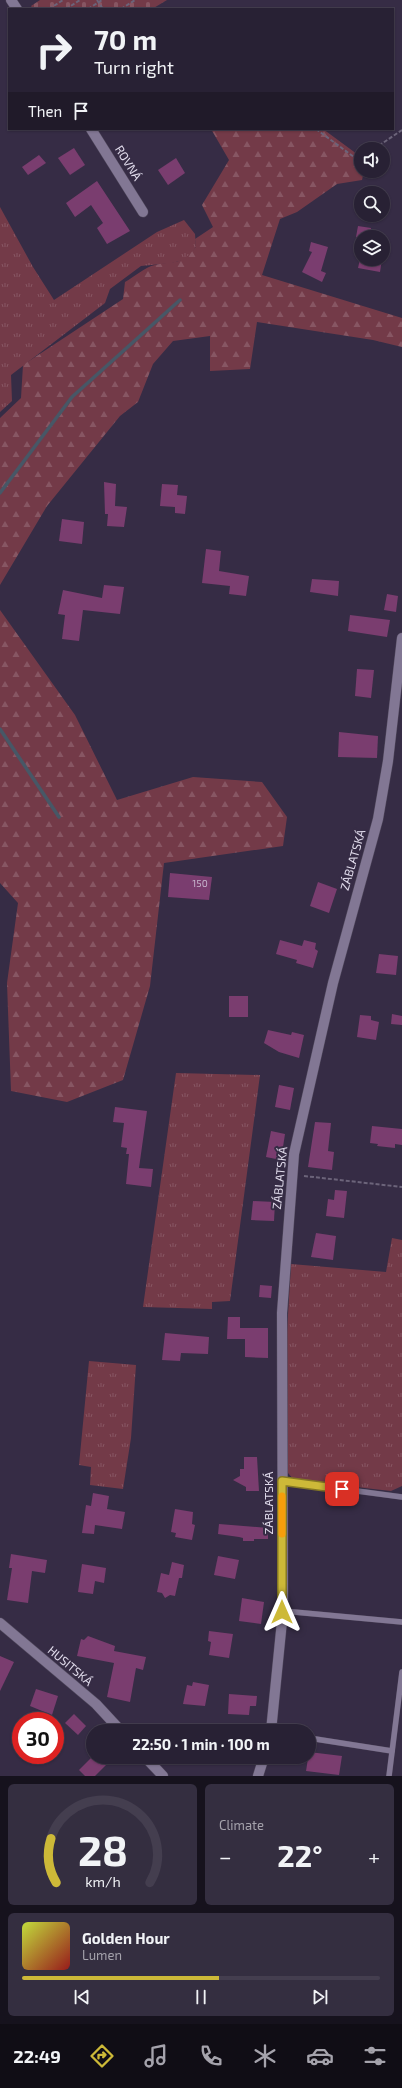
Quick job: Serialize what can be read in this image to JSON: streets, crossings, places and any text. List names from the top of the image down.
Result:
{
  "streets": {
    "street": ["ROVNÁ", "ZÁBLATSKÁ", "HUSITSKÁ"]
  },
  "house_numbers": ["150"],
  "page": {
    "turn": ["70 m", "Turn right"],
    "then": "Then",
    "limit": "30",
    "trip": "22:50 · 1 min · 100 m",
    "tile": "Climate",
    "heat": ["−", "22°", "+"],
    "song": ["Golden Hour", "Lumen"],
    "tabs": "22:49",
    "gauge": ["28", "km/h"]
  }
}
